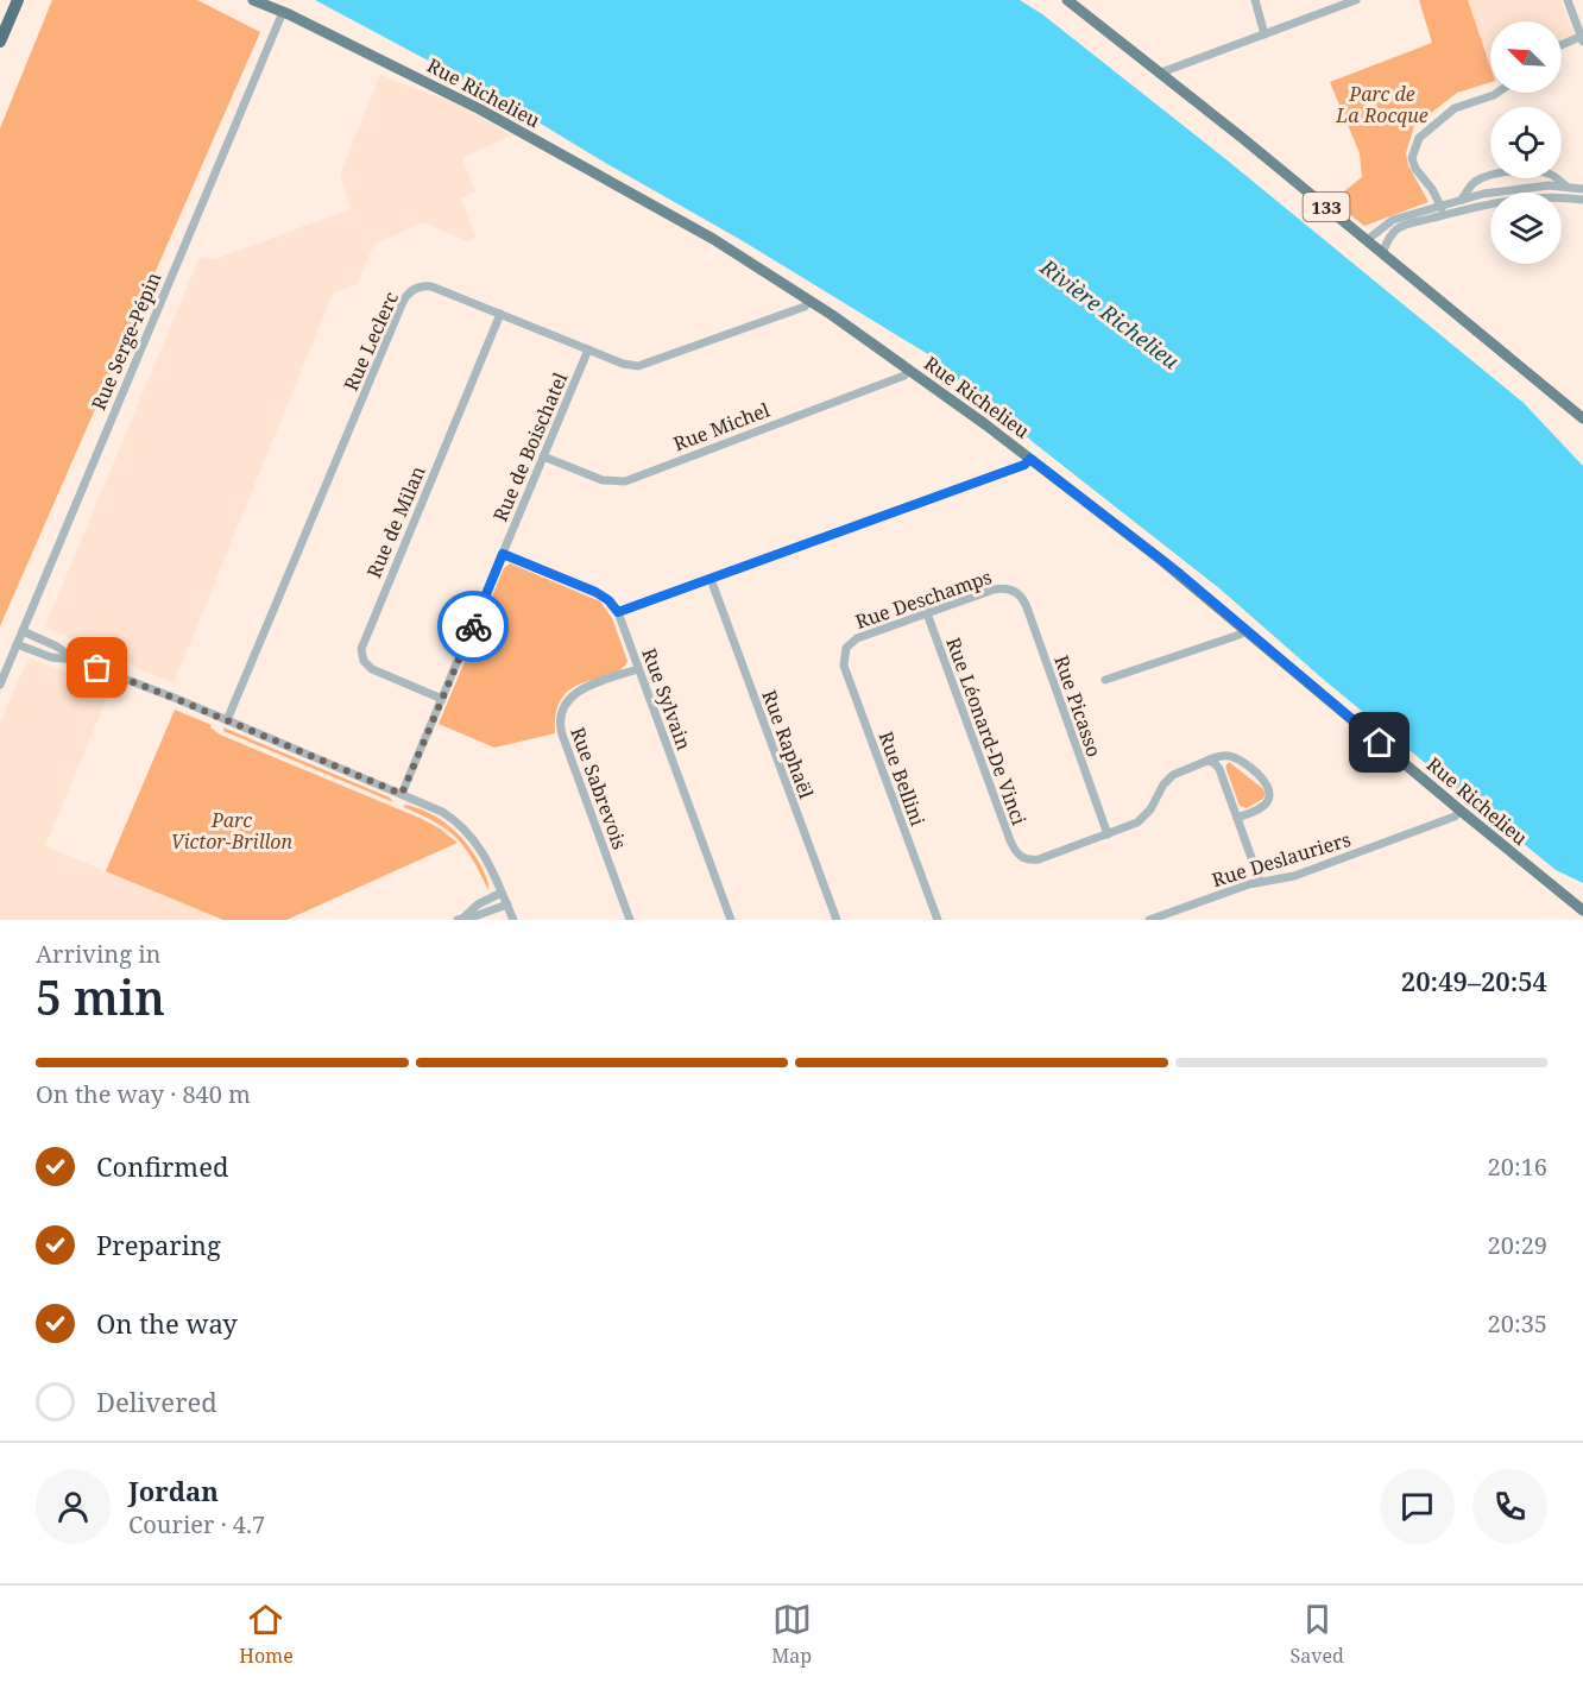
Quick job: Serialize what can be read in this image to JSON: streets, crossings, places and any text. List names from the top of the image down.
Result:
{
  "streets": {
    "main road": ["Rue Richelieu", "133"],
    "street": [
      "Rue Serge-Pépin",
      "Rue Leclerc",
      "Rue Michel",
      "Rue de Boischatel",
      "Rue de Milan",
      "Rue Deschamps",
      "Rue Sylvain",
      "Rue Picasso",
      "Rue Léonard-De Vinci",
      "Rue Raphaël",
      "Rue Bellini",
      "Rue Sabrevois",
      "Rue Deslauriers"
    ]
  },
  "crossings": [
    ["Rue Richelieu", "Rue Serge-Pépin"],
    ["Rue Richelieu", "Rue Leclerc"],
    ["Rue Richelieu", "Rue Michel"],
    ["Rue Richelieu", "Rue Deslauriers"],
    ["Rue Leclerc", "Rue de Boischatel"],
    ["Rue Leclerc", "Rue de Milan"],
    ["Rue Michel", "Rue de Boischatel"],
    ["Rue de Boischatel", "Rue de Milan"],
    ["Rue Deschamps", "Rue Picasso"],
    ["Rue Deschamps", "Rue Léonard-De Vinci"],
    ["Rue Deschamps", "Rue Bellini"],
    ["Rue Sylvain", "Rue Sabrevois"],
    ["Rue Picasso", "Rue Léonard-De Vinci"]
  ],
  "water": ["Rivière Richelieu"],
  "parks": ["Parc de La Rocque", "Parc Victor-Brillon"],
  "north": "top left",
  "page": {
    "heading": ["5 min", "Arriving in", "20:49–20:54"],
    "panel": ["Jordan", "Courier · 4.7"],
    "bar": "On the way · 840 m",
    "list": [
      ["Confirmed", "20:16"],
      ["Preparing", "20:29"],
      ["On the way", "20:35"],
      "Delivered"
    ],
    "tabs": ["Home", "Map", "Saved"]
  }
}
